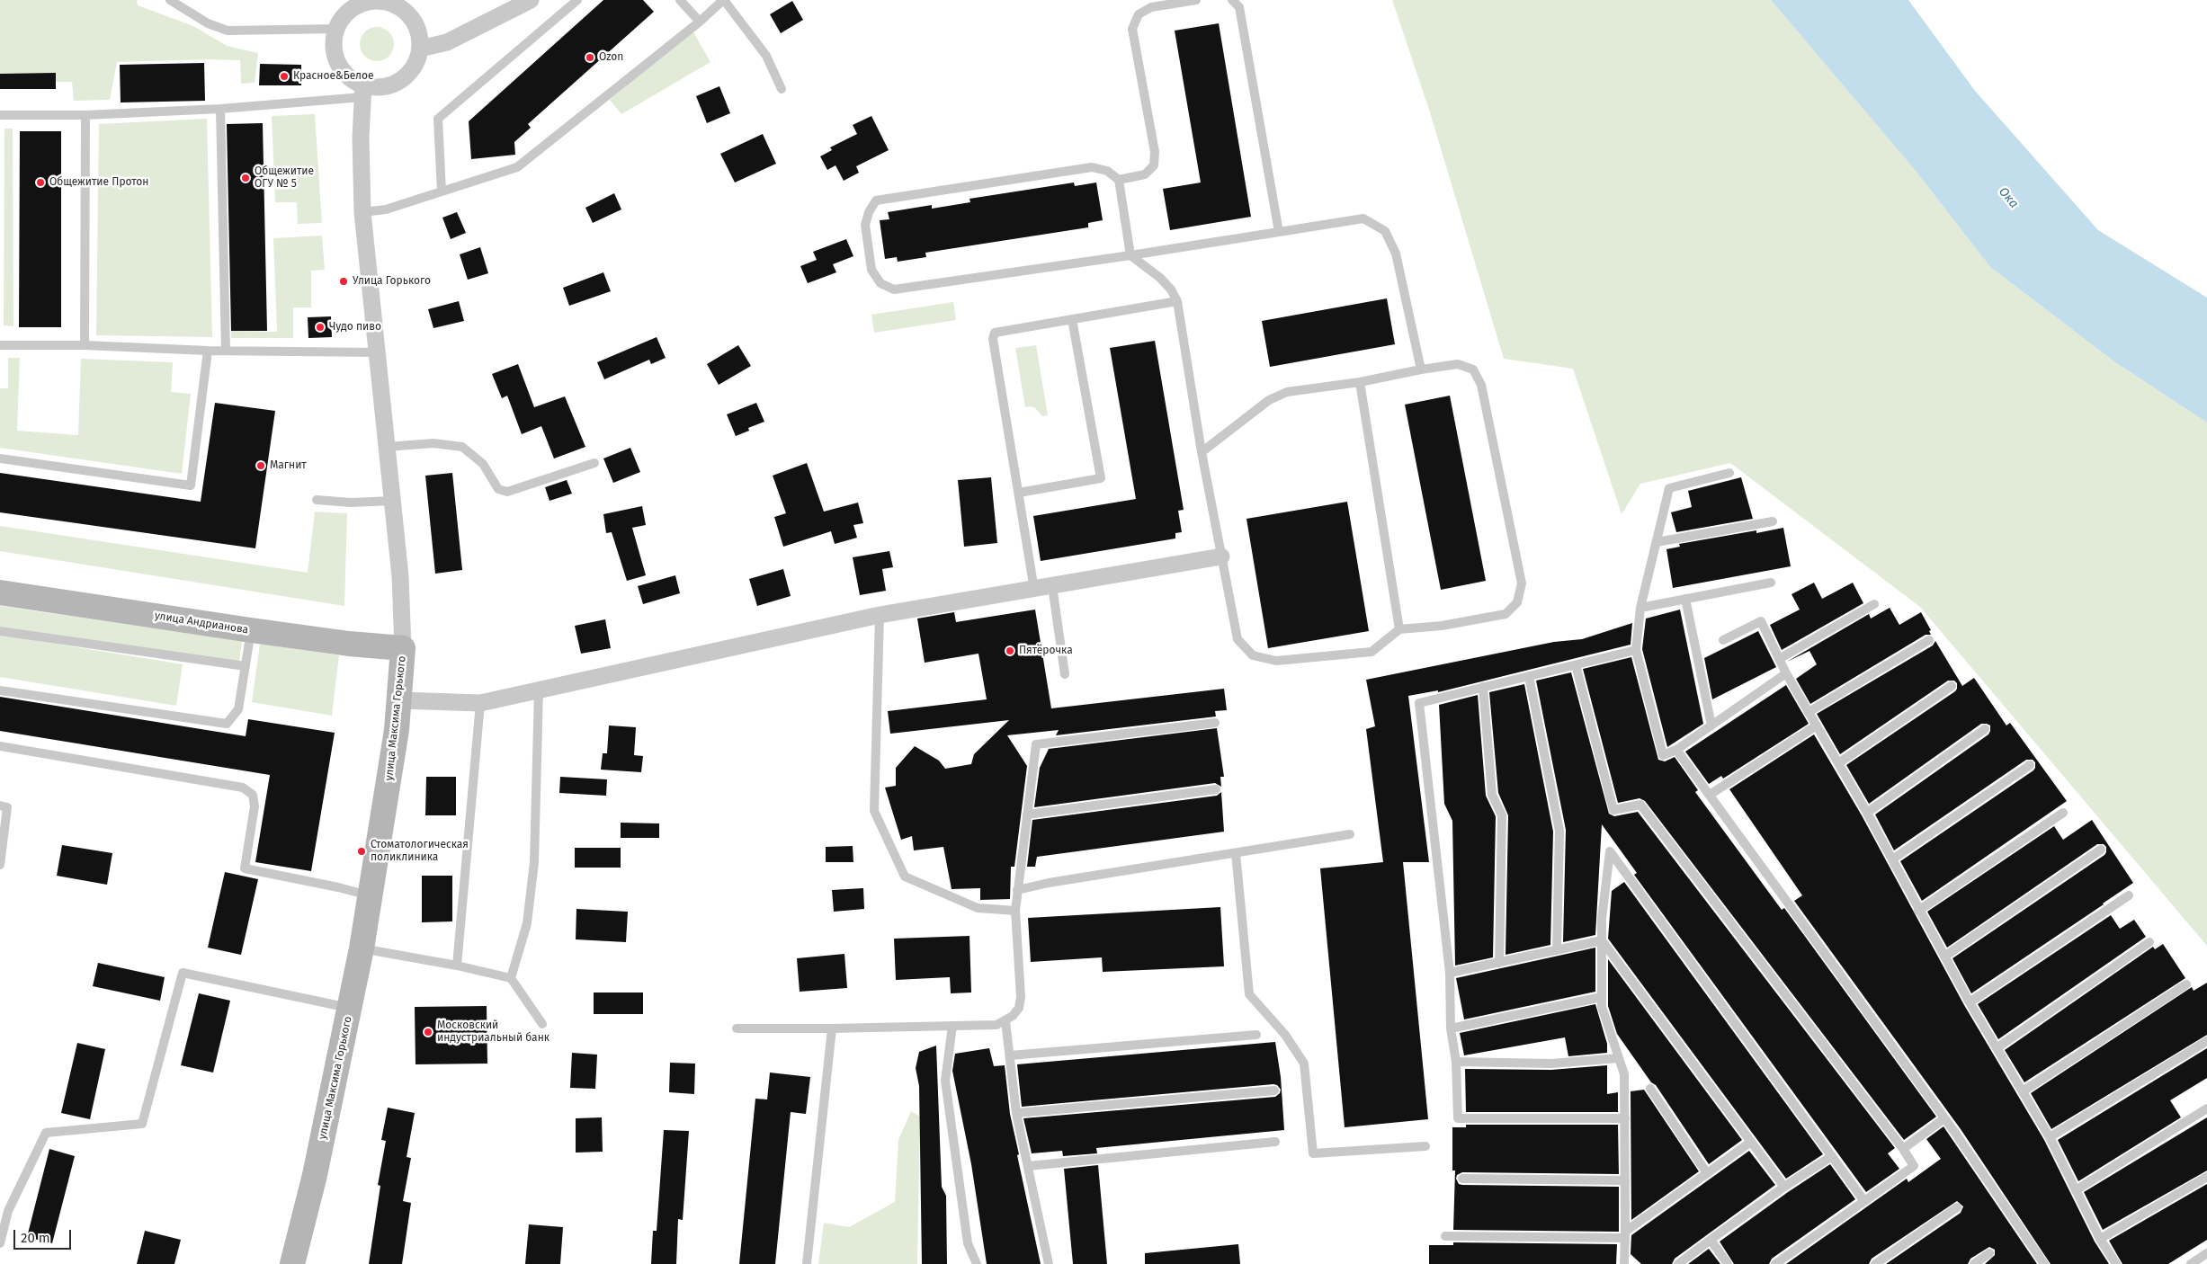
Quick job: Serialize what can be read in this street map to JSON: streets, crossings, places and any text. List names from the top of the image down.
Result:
{
  "streets": {
    "street": ["улица Андрианова", "улица Максима Горького"]
  },
  "crossings": [
    ["улица Андрианова", "улица Максима Горького"]
  ],
  "water": ["Ока"],
  "places": [
    "Ozon",
    "Красное&Белое",
    "Общежитие ОГУ № 5",
    "Общежитие Протон",
    "Улица Горького",
    "Чудо пиво",
    "Магнит",
    "Пятёрочка",
    "Стоматологическая поликлиника",
    "Московский индустриальный банк"
  ],
  "scale_bar": "20 m"
}
